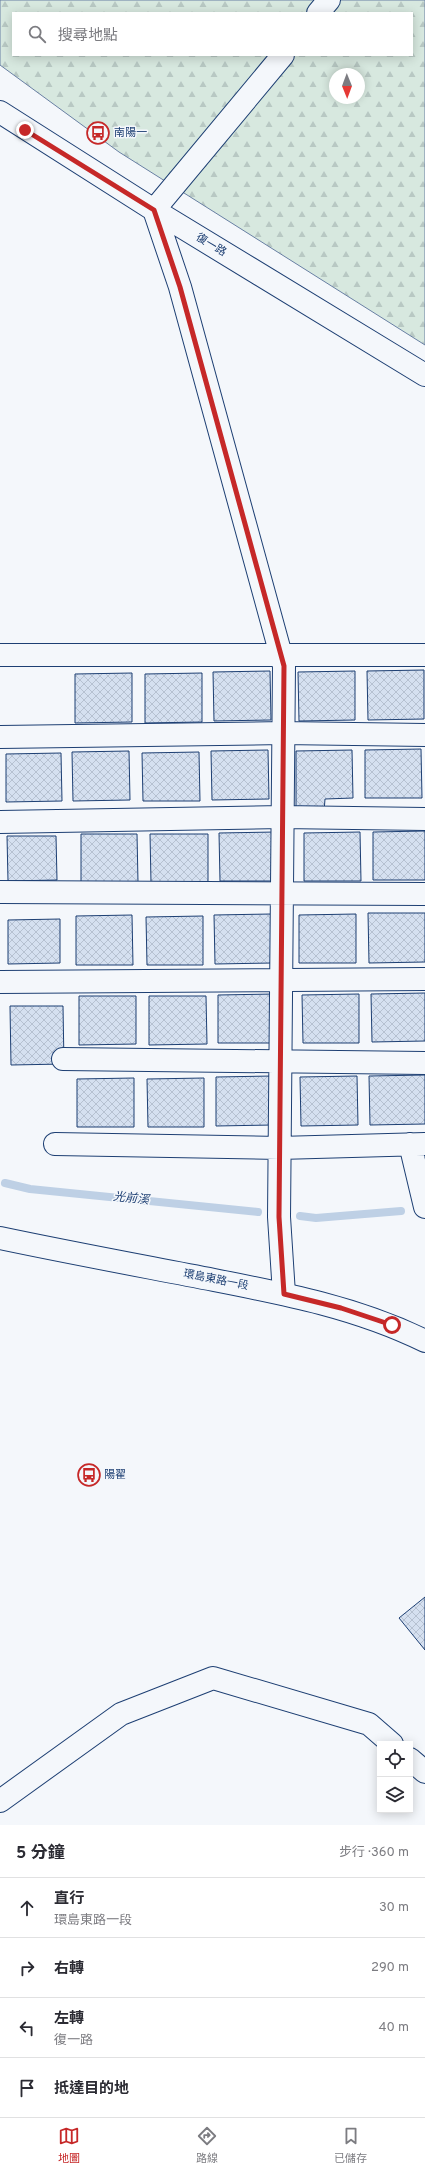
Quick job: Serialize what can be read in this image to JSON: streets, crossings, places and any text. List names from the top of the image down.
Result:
{
  "streets": {
    "street": ["復一路", "環島東路一段"]
  },
  "water": ["光前溪"],
  "places": {
    "bus stop": ["南陽一", "陽翟"]
  },
  "north": "bottom",
  "page": {
    "search": "搜尋地點",
    "heading": ["5 分鐘", "步行 · 360 m"],
    "list": [
      ["直行", "環島東路一段", "30 m"],
      ["右轉", "290 m"],
      ["左轉", "復一路", "40 m"],
      "抵達目的地"
    ],
    "nav": ["地圖", "路線", "已儲存"]
  }
}
